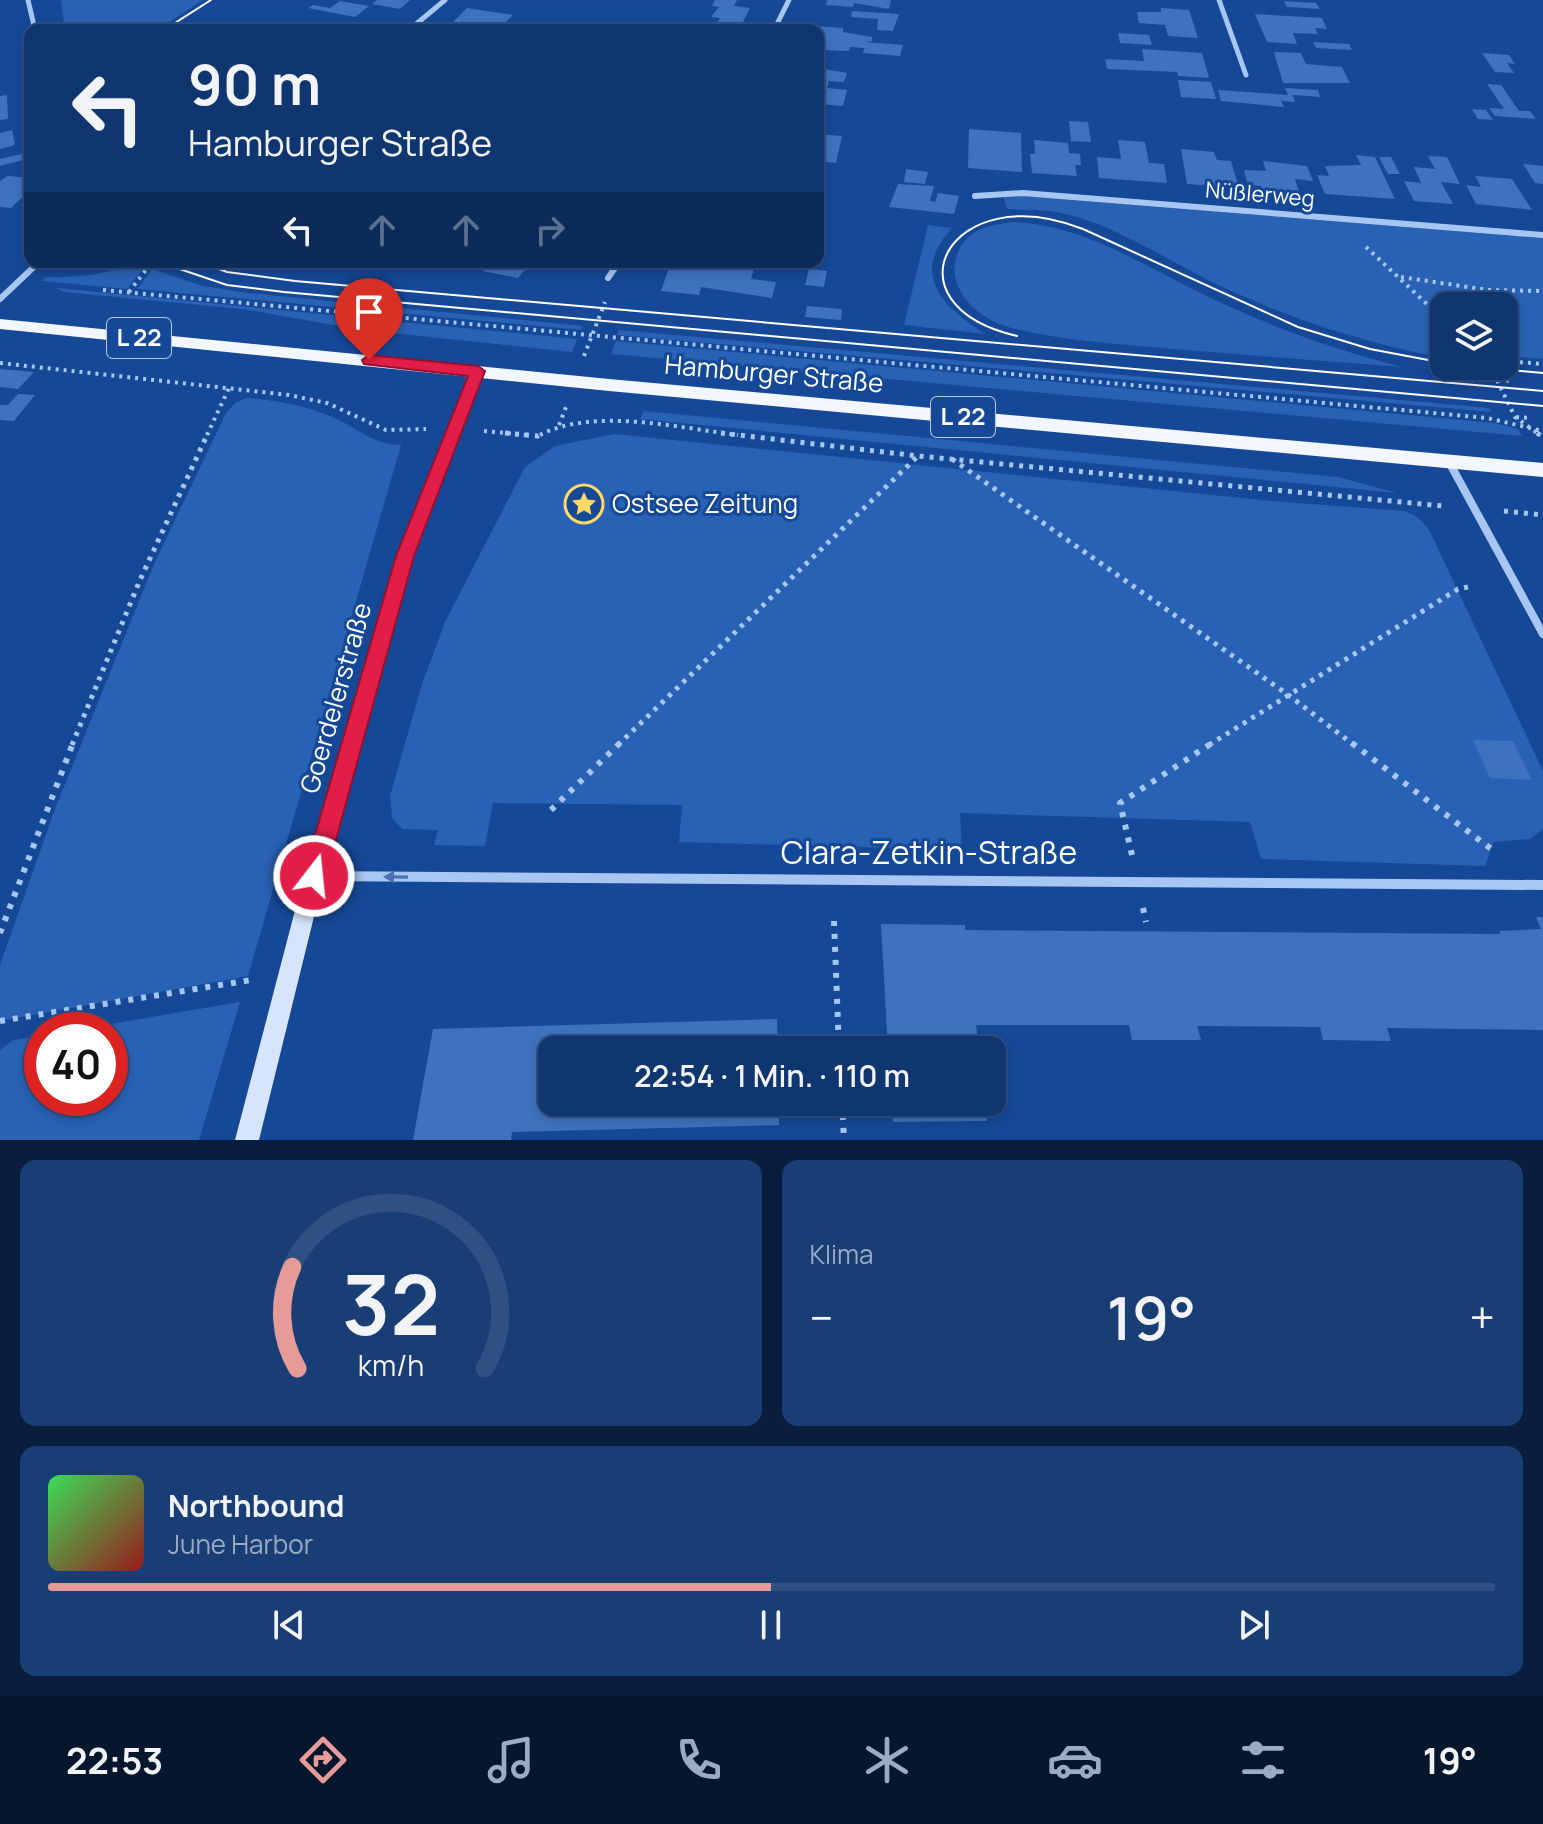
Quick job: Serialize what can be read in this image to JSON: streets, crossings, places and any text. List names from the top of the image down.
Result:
{
  "streets": {
    "main road": ["L 22", "Hamburger Straße"],
    "street": ["Nüßlerweg", "Goerdelerstraße", "Clara-Zetkin-Straße"]
  },
  "crossings": [
    ["Hamburger Straße", "Goerdelerstraße"],
    ["Goerdelerstraße", "Clara-Zetkin-Straße"]
  ],
  "one_way": ["Clara-Zetkin-Straße"],
  "places": {
    "place": ["Ostsee Zeitung"]
  },
  "page": {
    "turn": ["90 m", "Hamburger Straße"],
    "limit": "40",
    "trip": "22:54 · 1 Min. · 110 m",
    "tile": "Klima",
    "heat": ["−", "19°", "+"],
    "song": ["Northbound", "June Harbor"],
    "tabs": ["22:53", "19°"],
    "gauge": ["32", "km/h"]
  }
}
